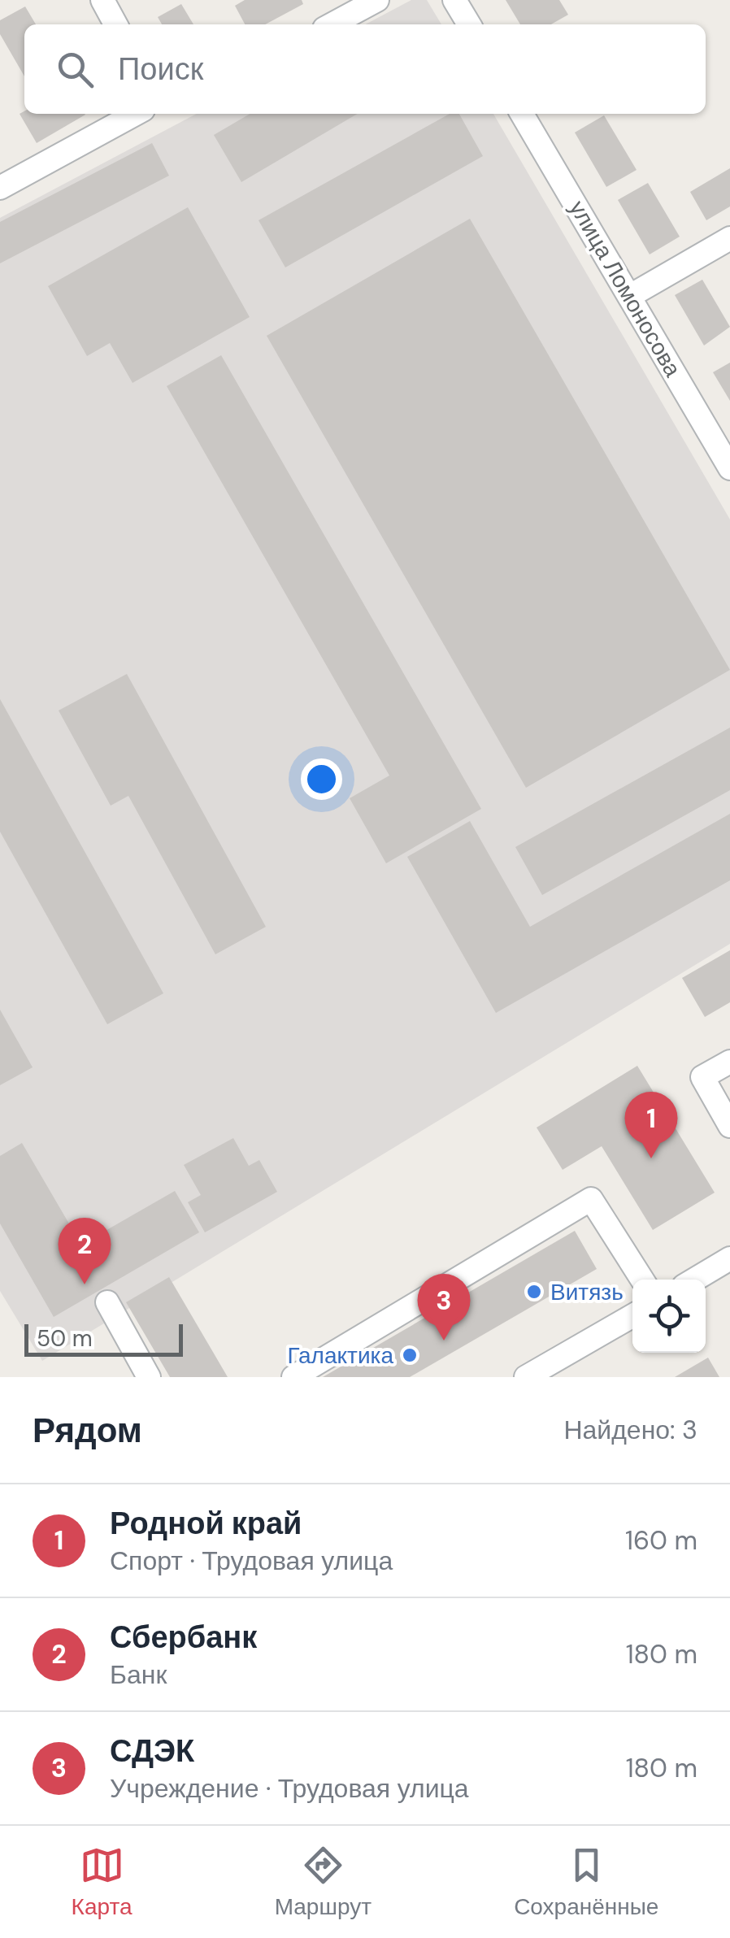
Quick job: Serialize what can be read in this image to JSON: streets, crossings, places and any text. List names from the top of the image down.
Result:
{
  "streets": {
    "street": ["улица Ломоносова"]
  },
  "places": ["Витязь", "Галактика"],
  "scale_bar": "50 m",
  "page": {
    "search": "Поиск",
    "pins": ["1", "2", "3"],
    "scale": "50 m",
    "heading": ["Рядом", "Найдено: 3"],
    "list": [
      {
        "mark": "1",
        "name": "Родной край",
        "note": "Спорт · Трудовая улица",
        "value": "160 m"
      },
      {
        "mark": "2",
        "name": "Сбербанк",
        "note": "Банк",
        "value": "180 m"
      },
      {
        "mark": "3",
        "name": "СДЭК",
        "note": "Учреждение · Трудовая улица",
        "value": "180 m"
      }
    ],
    "nav": ["Карта", "Маршрут", "Сохранённые"]
  }
}
